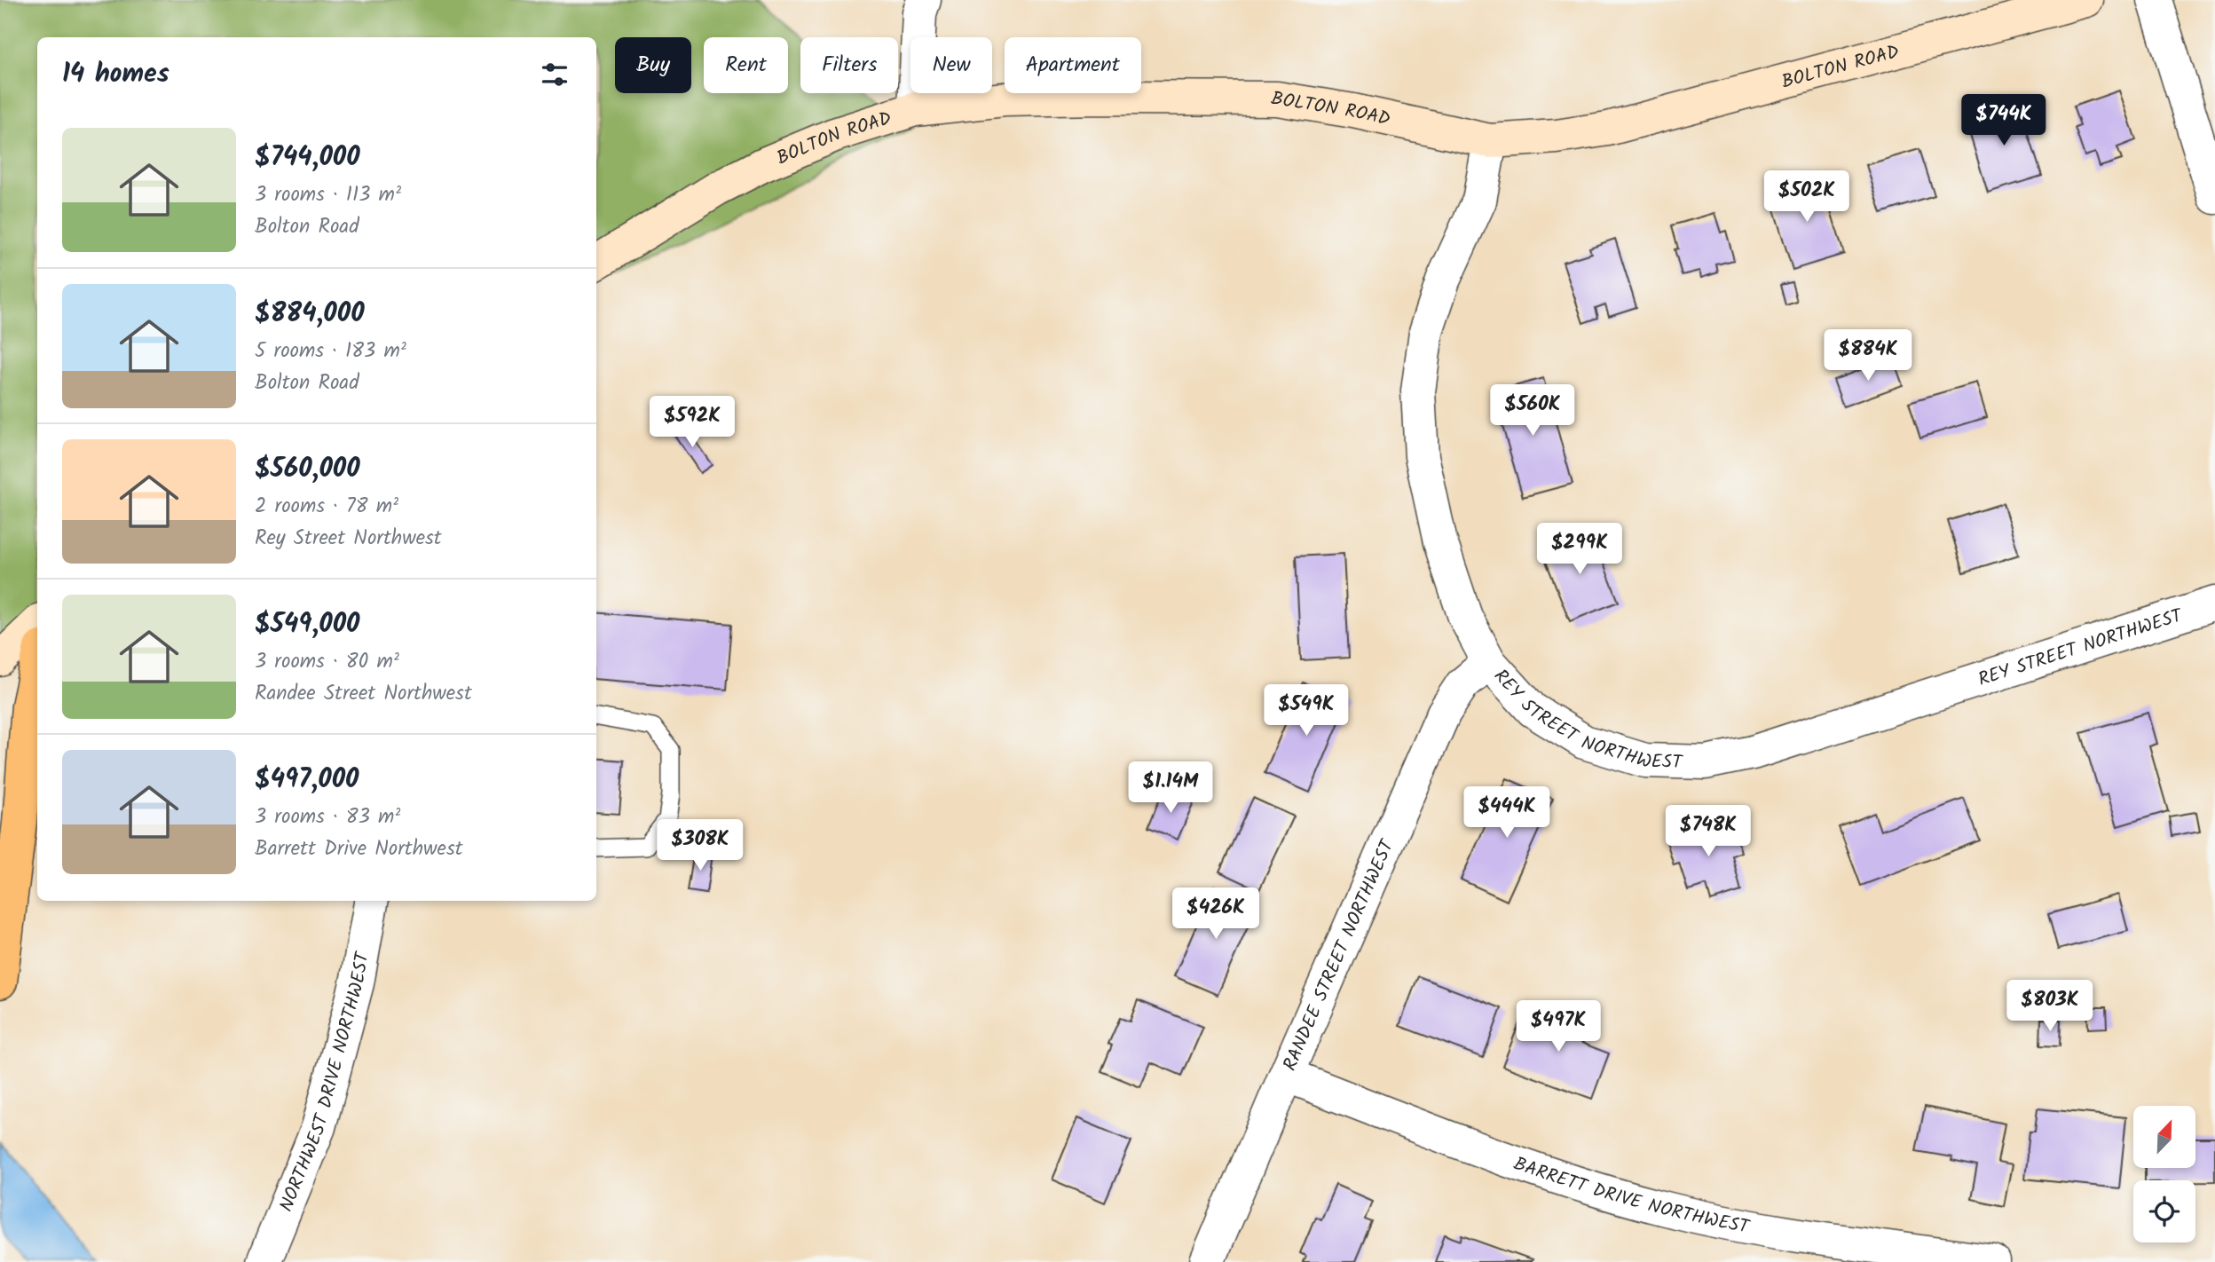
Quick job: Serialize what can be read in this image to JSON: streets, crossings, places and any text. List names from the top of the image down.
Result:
{
  "streets": {
    "main road": ["BOLTON ROAD"],
    "street": [
      "REY STREET NORTHWEST",
      "RANDEE STREET NORTHWEST",
      "NORTHWEST DRIVE NORTHWEST",
      "BARRETT DRIVE NORTHWEST"
    ]
  },
  "crossings": [
    ["BOLTON ROAD", "REY STREET NORTHWEST"],
    ["REY STREET NORTHWEST", "RANDEE STREET NORTHWEST"],
    ["RANDEE STREET NORTHWEST", "BARRETT DRIVE NORTHWEST"]
  ],
  "north": "top right",
  "page": {
    "chip": [
      "Buy",
      "Rent",
      "Filters",
      "New",
      "Apartment"
    ],
    "heading": "14 homes",
    "price": [
      "$744K",
      "$502K",
      "$884K",
      "$560K",
      "$592K",
      "$299K",
      "$549K",
      "$1.14M",
      "$444K",
      "$748K",
      "$308K",
      "$426K",
      "$803K",
      "$497K"
    ],
    "list": [
      {
        "name": "$744,000",
        "note": "3 rooms · 113 m² · Bolton Road"
      },
      {
        "name": "$884,000",
        "note": "5 rooms · 183 m² · Bolton Road"
      },
      {
        "name": "$560,000",
        "note": "2 rooms · 78 m² · Rey Street Northwest"
      },
      {
        "name": "$549,000",
        "note": "3 rooms · 80 m² · Randee Street Northwest"
      },
      {
        "name": "$497,000",
        "note": "3 rooms · 83 m² · Barrett Drive Northwest"
      }
    ]
  }
}
